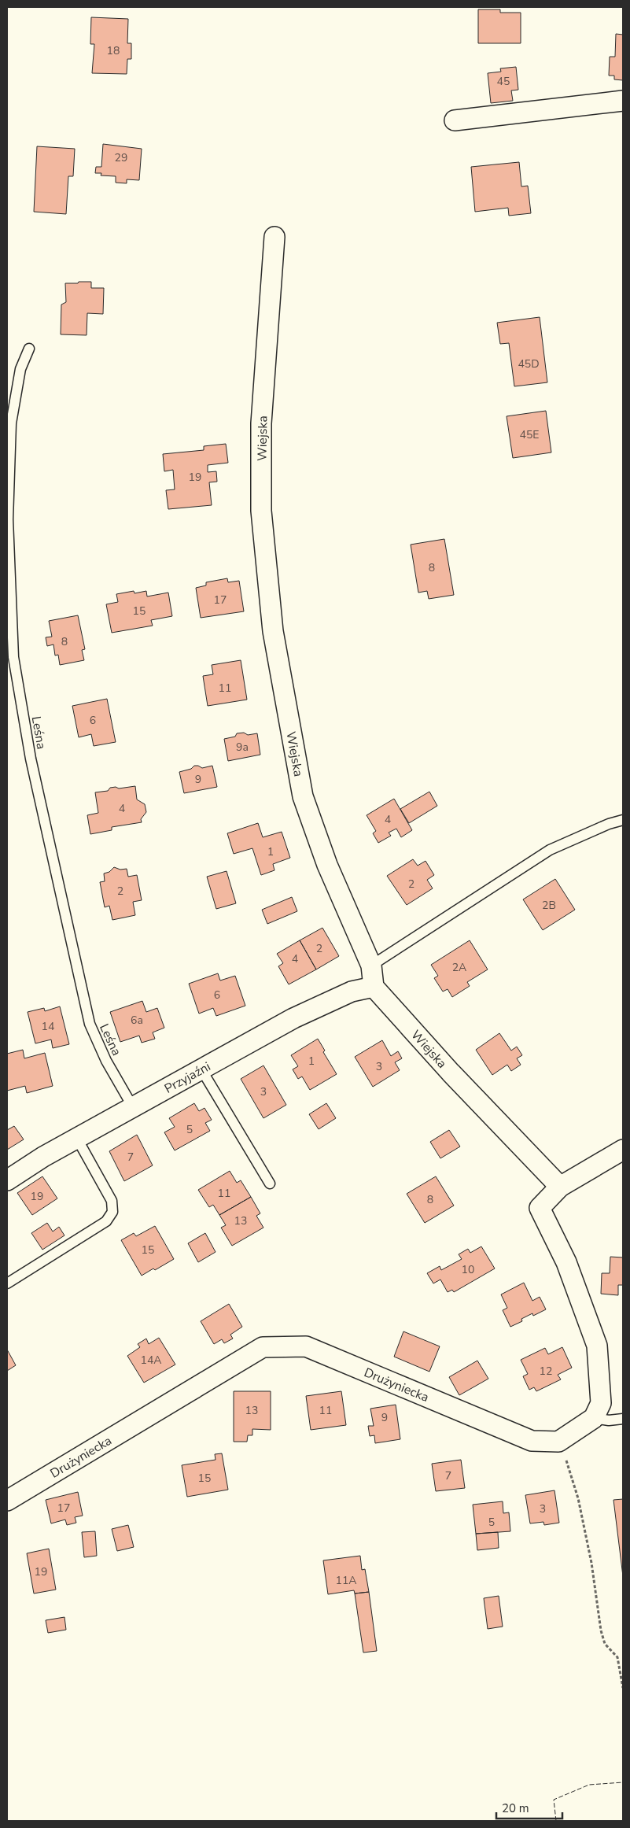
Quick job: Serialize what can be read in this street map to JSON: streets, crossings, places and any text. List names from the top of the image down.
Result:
{
  "streets": {
    "street": ["Wiejska", "Przyjaźni", "Drużyniecka"],
    "lane": ["Leśna"]
  },
  "crossings": [
    ["Wiejska", "Przyjaźni"],
    ["Leśna", "Przyjaźni"]
  ],
  "house_numbers": [
    "18",
    "45",
    "29",
    "45D",
    "45E",
    "19",
    "8",
    "17",
    "15",
    "8",
    "11",
    "6",
    "9a",
    "9",
    "4",
    "4",
    "1",
    "2",
    "2",
    "2B",
    "2",
    "4",
    "2A",
    "6",
    "6a",
    "14",
    "1",
    "3",
    "3",
    "5",
    "7",
    "11",
    "19",
    "8",
    "13",
    "15",
    "10",
    "14A",
    "12",
    "13",
    "11",
    "9",
    "7",
    "15",
    "17",
    "3",
    "5",
    "19",
    "11A"
  ],
  "scale_bar": "20 m"
}
